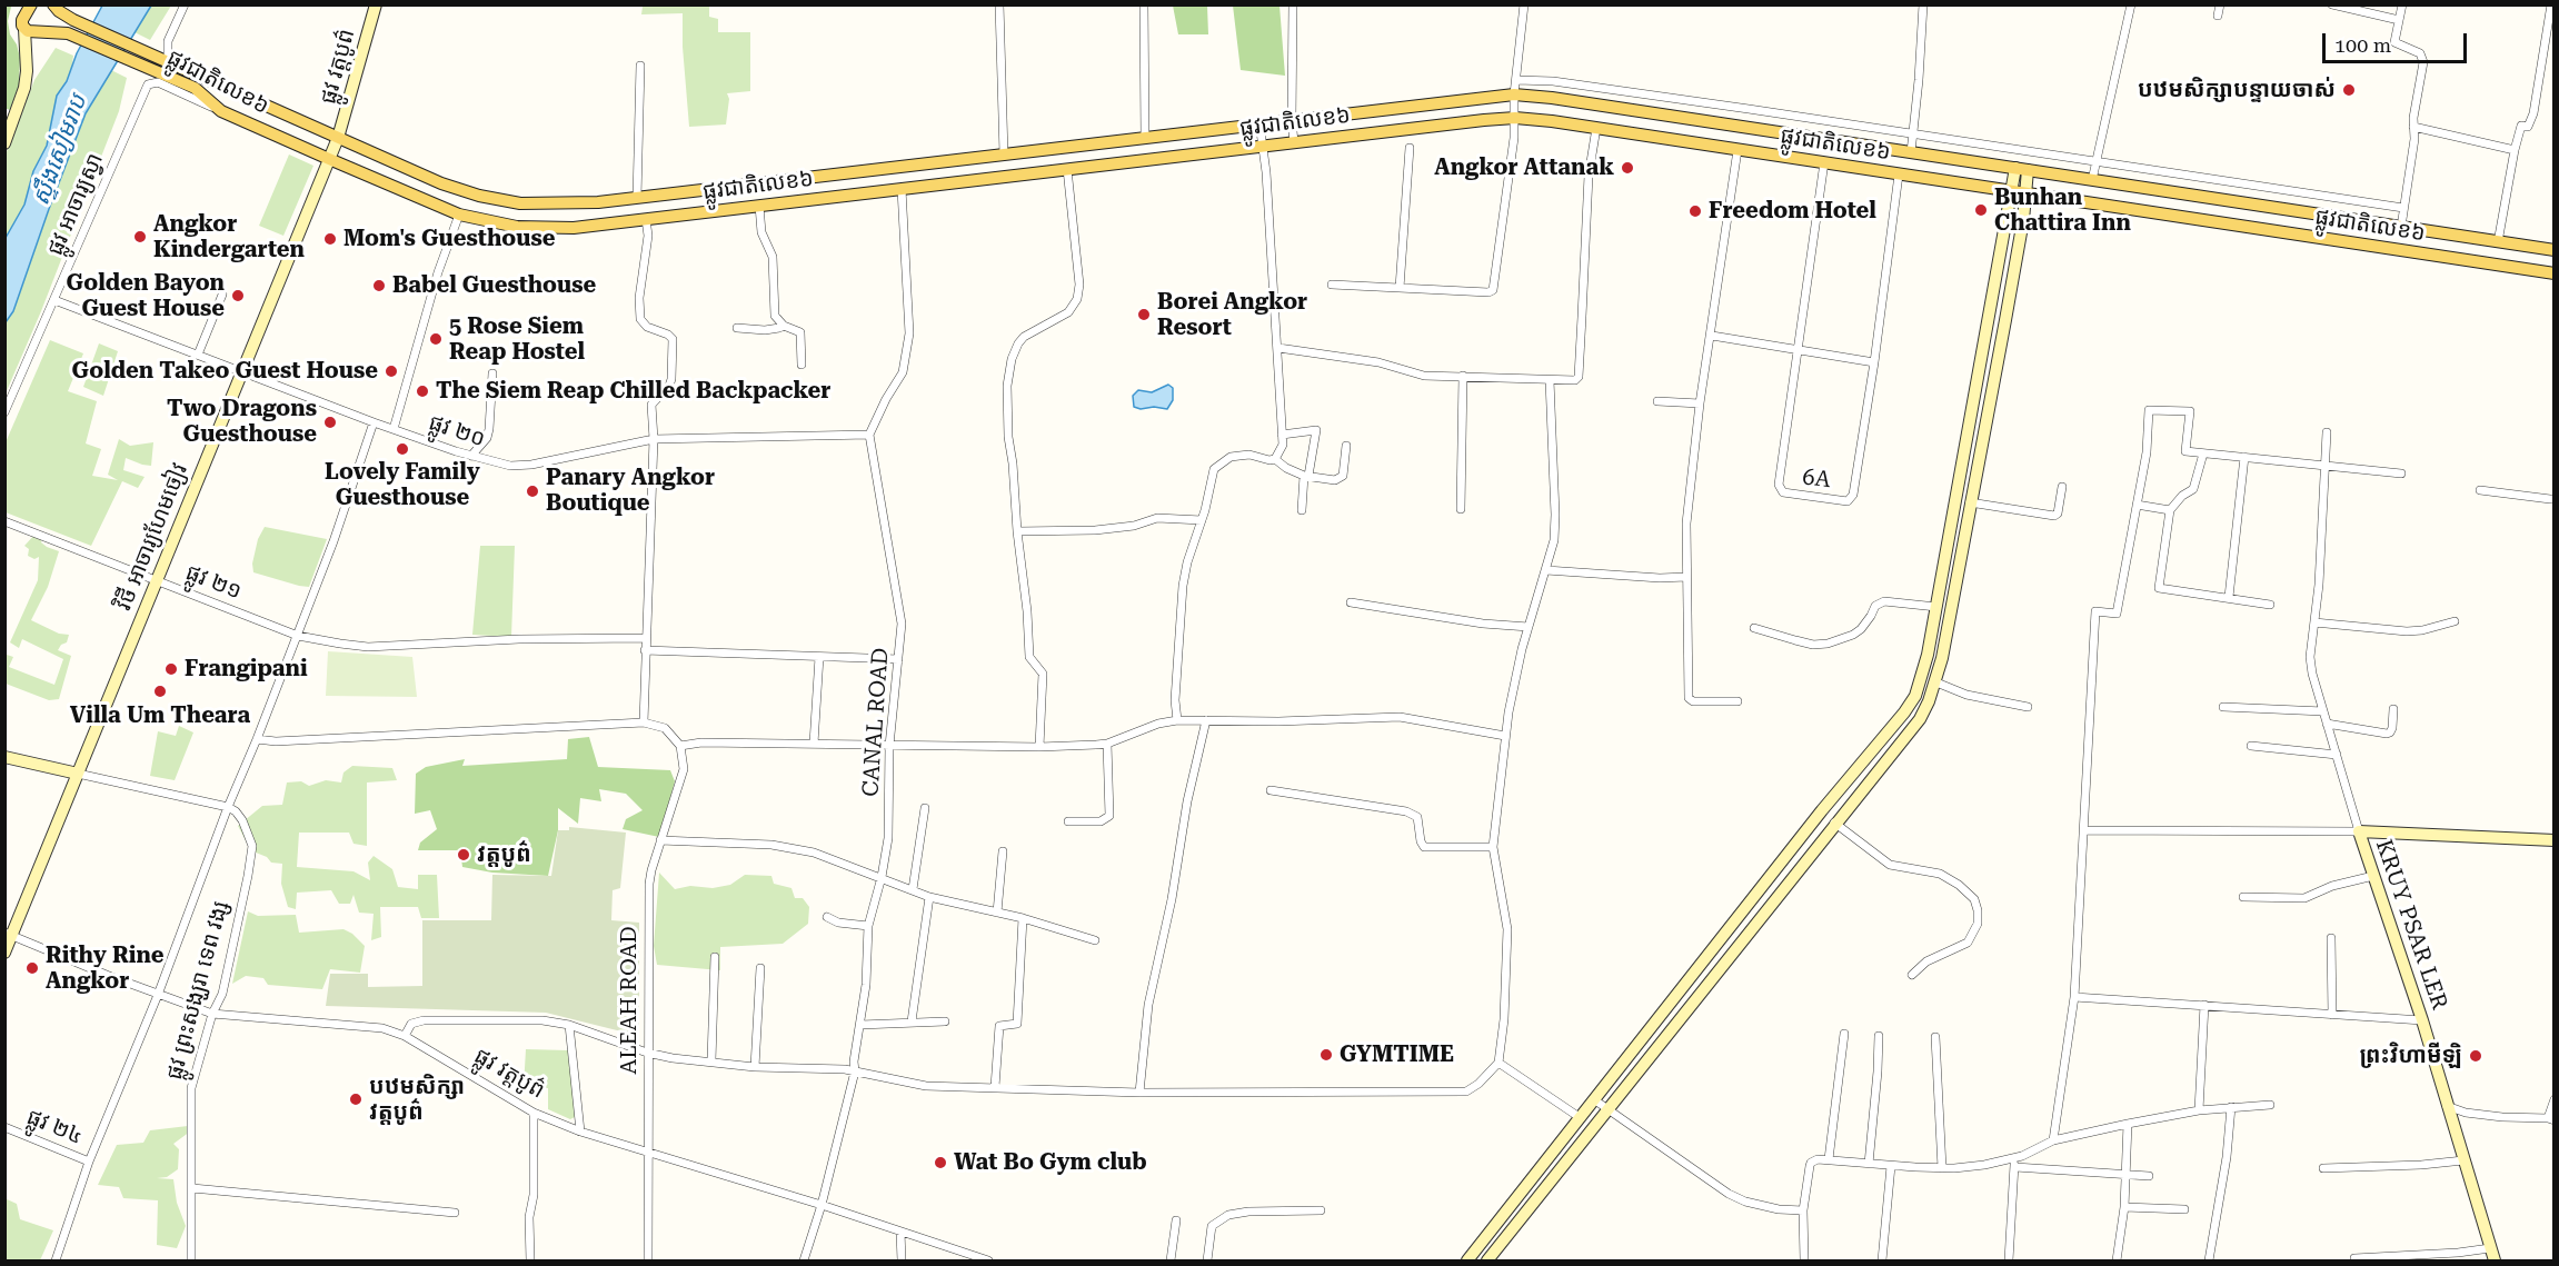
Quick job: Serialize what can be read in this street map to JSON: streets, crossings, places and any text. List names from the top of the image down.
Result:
{
  "streets": {
    "main road": [
      "ផ្លូវ វត្តបូព៌",
      "ផ្លូវជាតិលេខ៦",
      "វិថី អាចារ្យហែមចៀវ",
      "KRUY PSAR LER"
    ],
    "street": [
      "ផ្លូវ អាចារ្យស្វា",
      "ផ្លូវ ២០",
      "6A",
      "ផ្លូវ ២១",
      "CANAL ROAD",
      "ផ្លូវ ព្រះសង្ឃរា ទេព វង្ស",
      "ALEAH ROAD",
      "ផ្លូវ ២៤"
    ]
  },
  "crossings": [
    ["ផ្លូវ វត្តបូព៌", "ផ្លូវជាតិលេខ៦"],
    ["ផ្លូវ វត្តបូព៌", "វិថី អាចារ្យហែមចៀវ"],
    ["ផ្លូវ វត្តបូព៌", "CANAL ROAD"],
    ["ផ្លូវ វត្តបូព៌", "ផ្លូវ ព្រះសង្ឃរា ទេព វង្ស"],
    ["ផ្លូវ វត្តបូព៌", "ALEAH ROAD"],
    ["ផ្លូវជាតិលេខ៦", "ផ្លូវ អាចារ្យស្វា"],
    ["ផ្លូវជាតិលេខ៦", "6A"],
    ["ផ្លូវជាតិលេខ៦", "វិថី អាចារ្យហែមចៀវ"],
    ["ផ្លូវ អាចារ្យស្វា", "ផ្លូវ ២០"],
    ["ផ្លូវ ២០", "វិថី អាចារ្យហែមចៀវ"],
    ["ផ្លូវ ២០", "CANAL ROAD"],
    ["វិថី អាចារ្យហែមចៀវ", "ផ្លូវ ២១"]
  ],
  "water": ["ស្ទឹងសៀមរាប"],
  "places": [
    "បឋមសិក្សាបន្ទាយចាស់",
    "Angkor Attanak",
    "Bunhan Chattira Inn",
    "Freedom Hotel",
    "Angkor Kindergarten",
    "Mom's Guesthouse",
    "Babel Guesthouse",
    "Golden Bayon Guest House",
    "Borei Angkor Resort",
    "5 Rose Siem Reap Hostel",
    "Golden Takeo Guest House",
    "The Siem Reap Chilled Backpacker",
    "Two Dragons Guesthouse",
    "Lovely Family Guesthouse",
    "Panary Angkor Boutique",
    "Frangipani",
    "Villa Um Theara",
    "វត្តបូព៌",
    "Rithy Rine Angkor",
    "GYMTIME",
    "ព្រះវិហាមីឡិ",
    "បឋមសិក្សា វត្តបូព៌",
    "Wat Bo Gym club"
  ],
  "scale_bar": "100 m"
}
